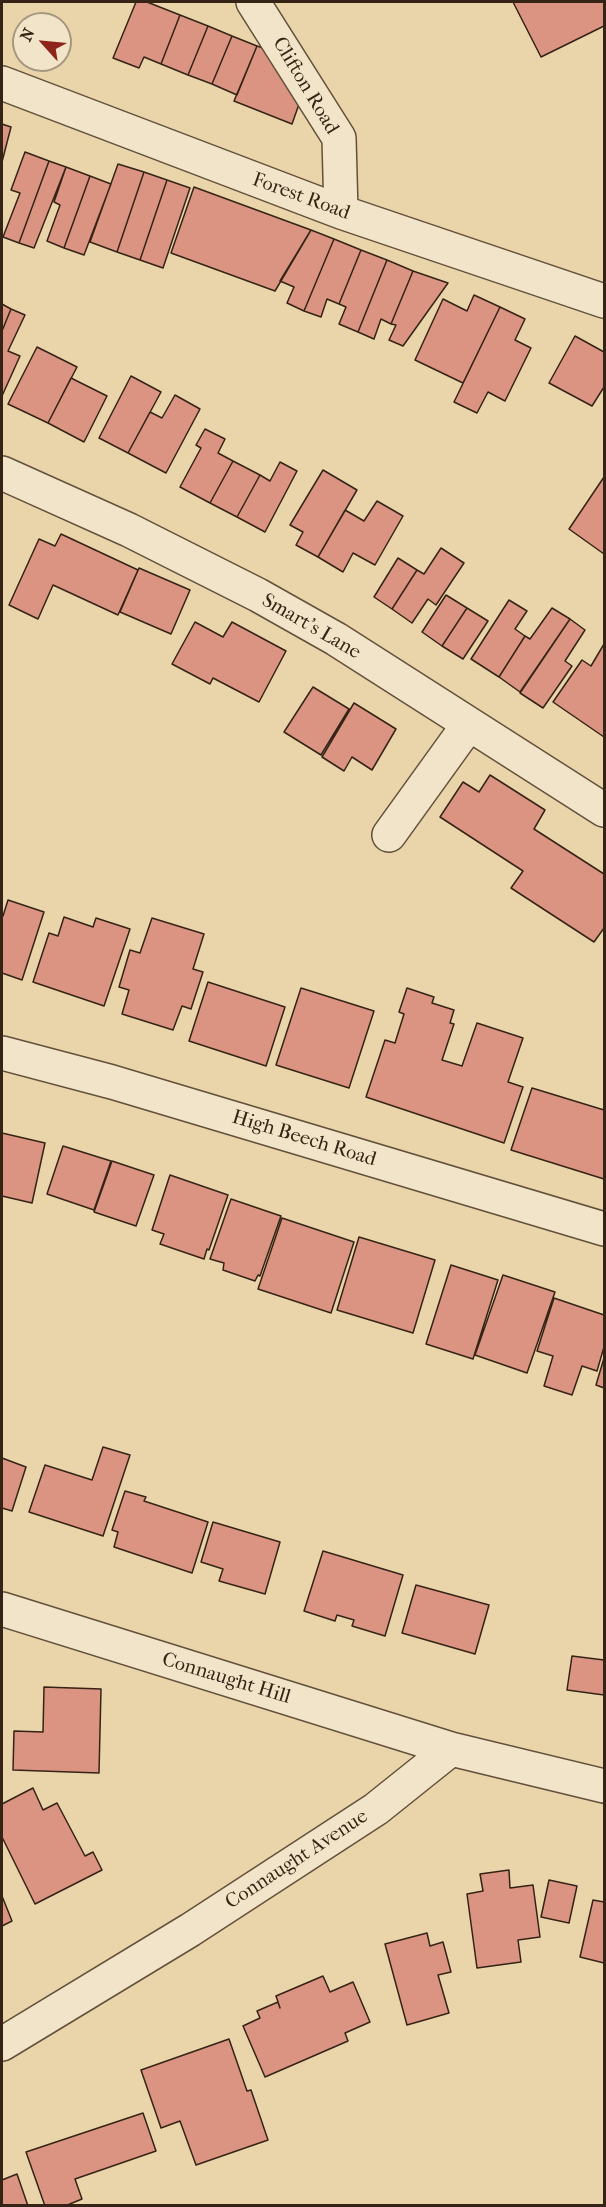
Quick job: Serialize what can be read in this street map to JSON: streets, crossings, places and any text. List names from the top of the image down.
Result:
{
  "streets": {
    "street": [
      "Clifton Road",
      "Forest Road",
      "Smart's Lane",
      "High Beech Road",
      "Connaught Hill",
      "Connaught Avenue"
    ]
  },
  "crossings": [
    ["Clifton Road", "Forest Road"],
    ["Connaught Hill", "Connaught Avenue"]
  ],
  "north": "top left"
}
